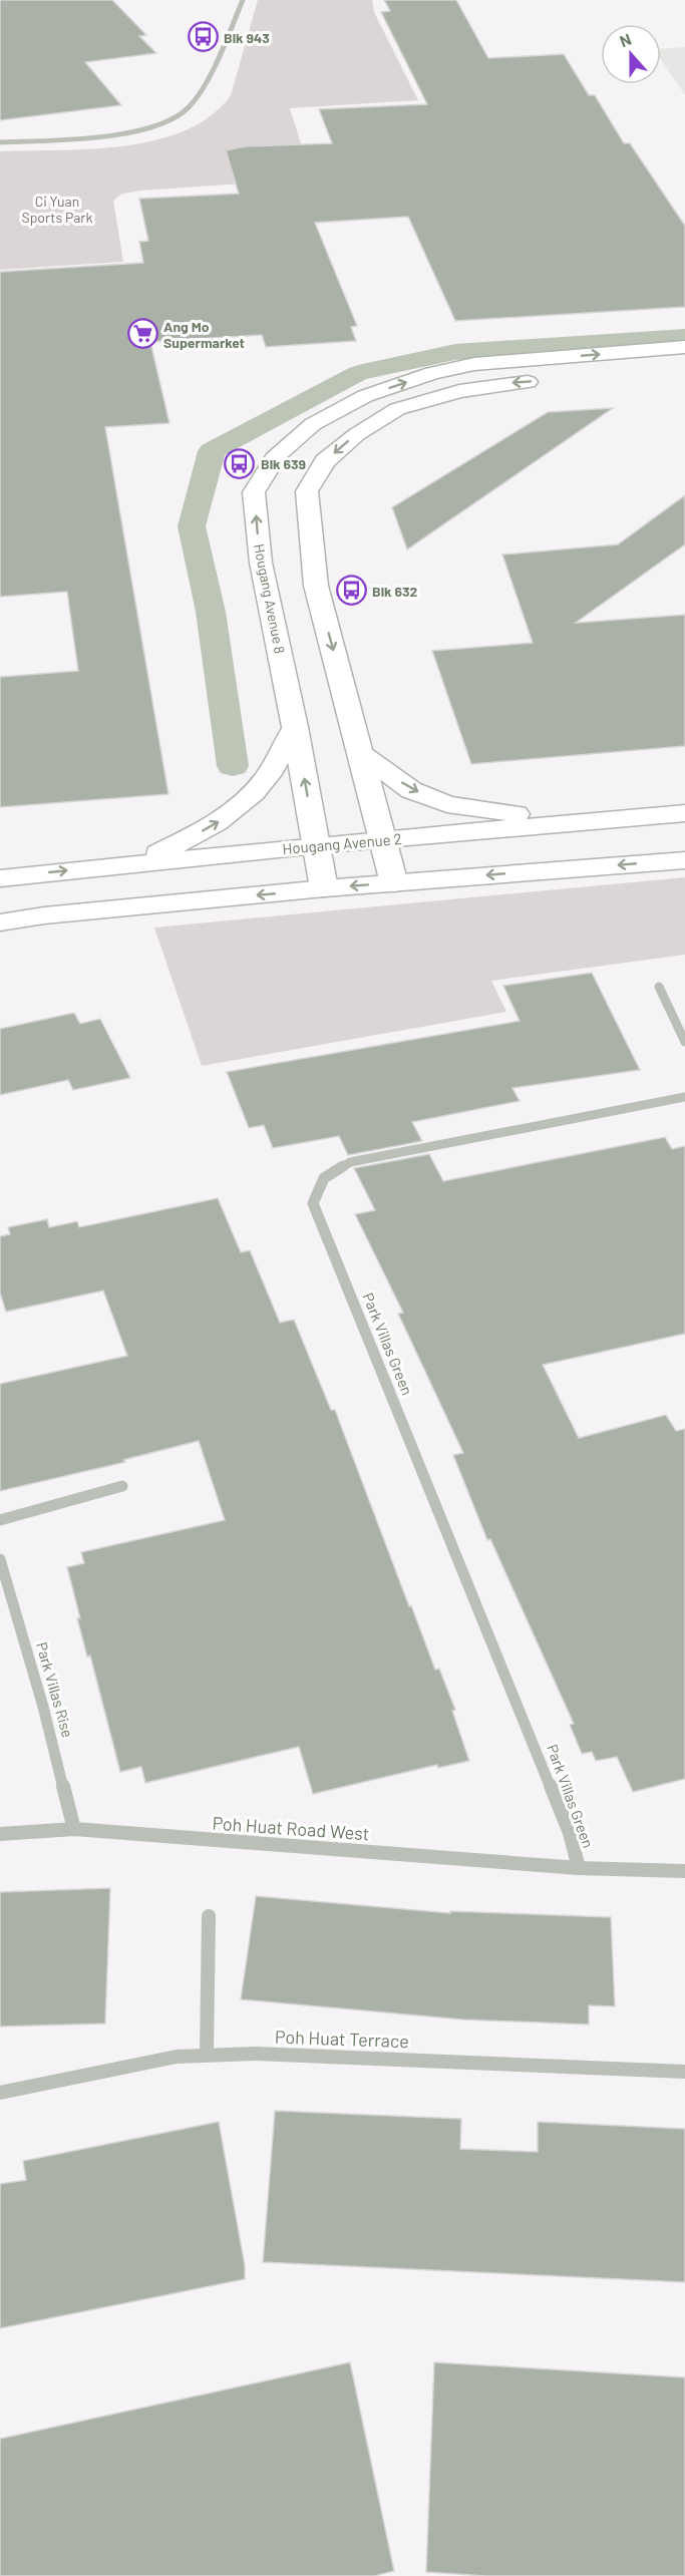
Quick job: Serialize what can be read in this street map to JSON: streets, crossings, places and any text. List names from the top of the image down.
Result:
{
  "streets": {
    "main road": ["Hougang Avenue 8", "Hougang Avenue 2"],
    "street": [
      "Park Villas Green",
      "Park Villas Rise",
      "Poh Huat Road West",
      "Poh Huat Terrace"
    ]
  },
  "crossings": [
    ["Hougang Avenue 8", "Hougang Avenue 2"],
    ["Park Villas Green", "Poh Huat Road West"],
    ["Park Villas Rise", "Poh Huat Road West"]
  ],
  "parks": ["Ci Yuan Sports Park"],
  "places": {
    "bus stop": ["Blk 943", "Blk 639", "Blk 632"],
    "supermarket": ["Ang Mo Supermarket"]
  },
  "north": "top"
}
